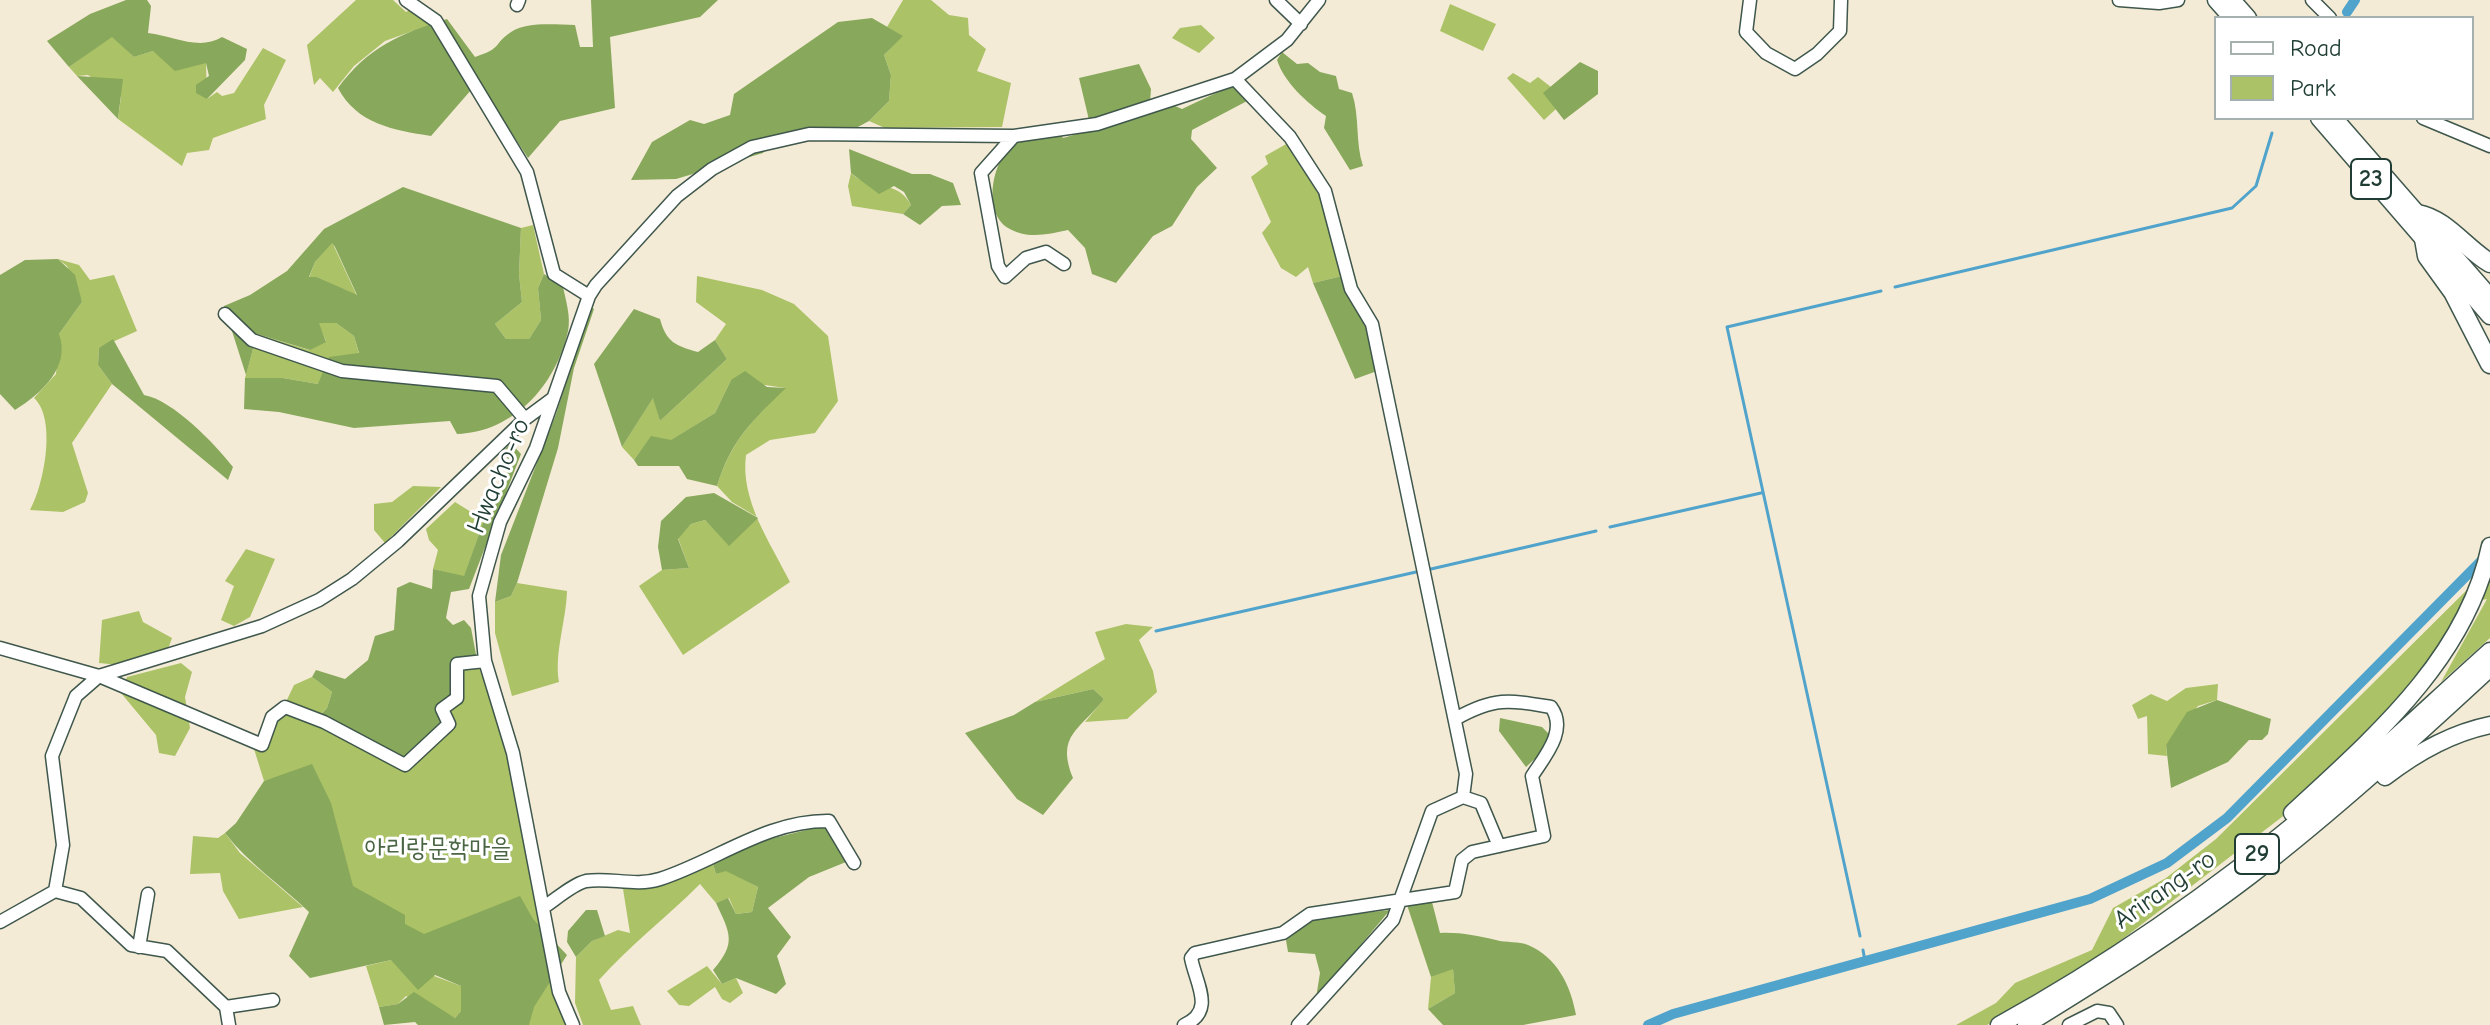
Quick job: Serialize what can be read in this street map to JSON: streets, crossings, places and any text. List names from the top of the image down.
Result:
{
  "streets": {
    "highway": ["23"],
    "main road": ["29", "Arirang-ro"],
    "street": ["Hwacho-ro"]
  },
  "parks": ["아리랑문학마을"],
  "legend": ["Road", "Park"]
}
